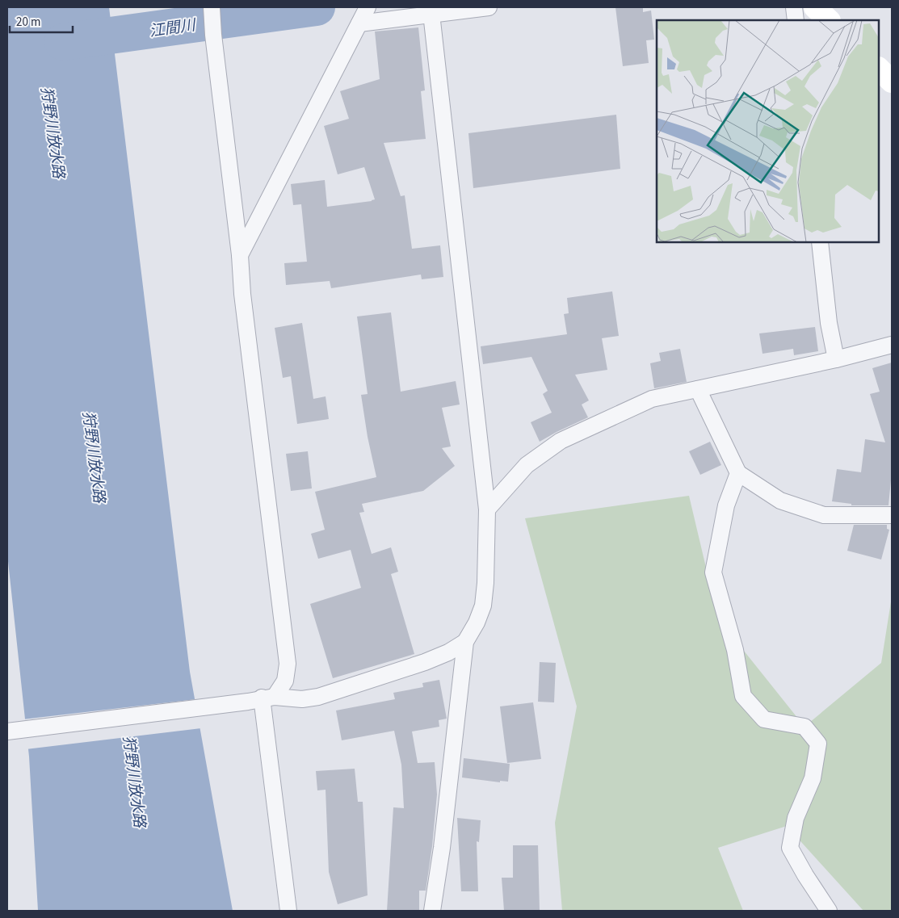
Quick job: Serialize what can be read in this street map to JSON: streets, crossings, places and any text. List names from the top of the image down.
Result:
{
  "water": ["江間川", "狩野川放水路"],
  "scale_bar": "20 m"
}
